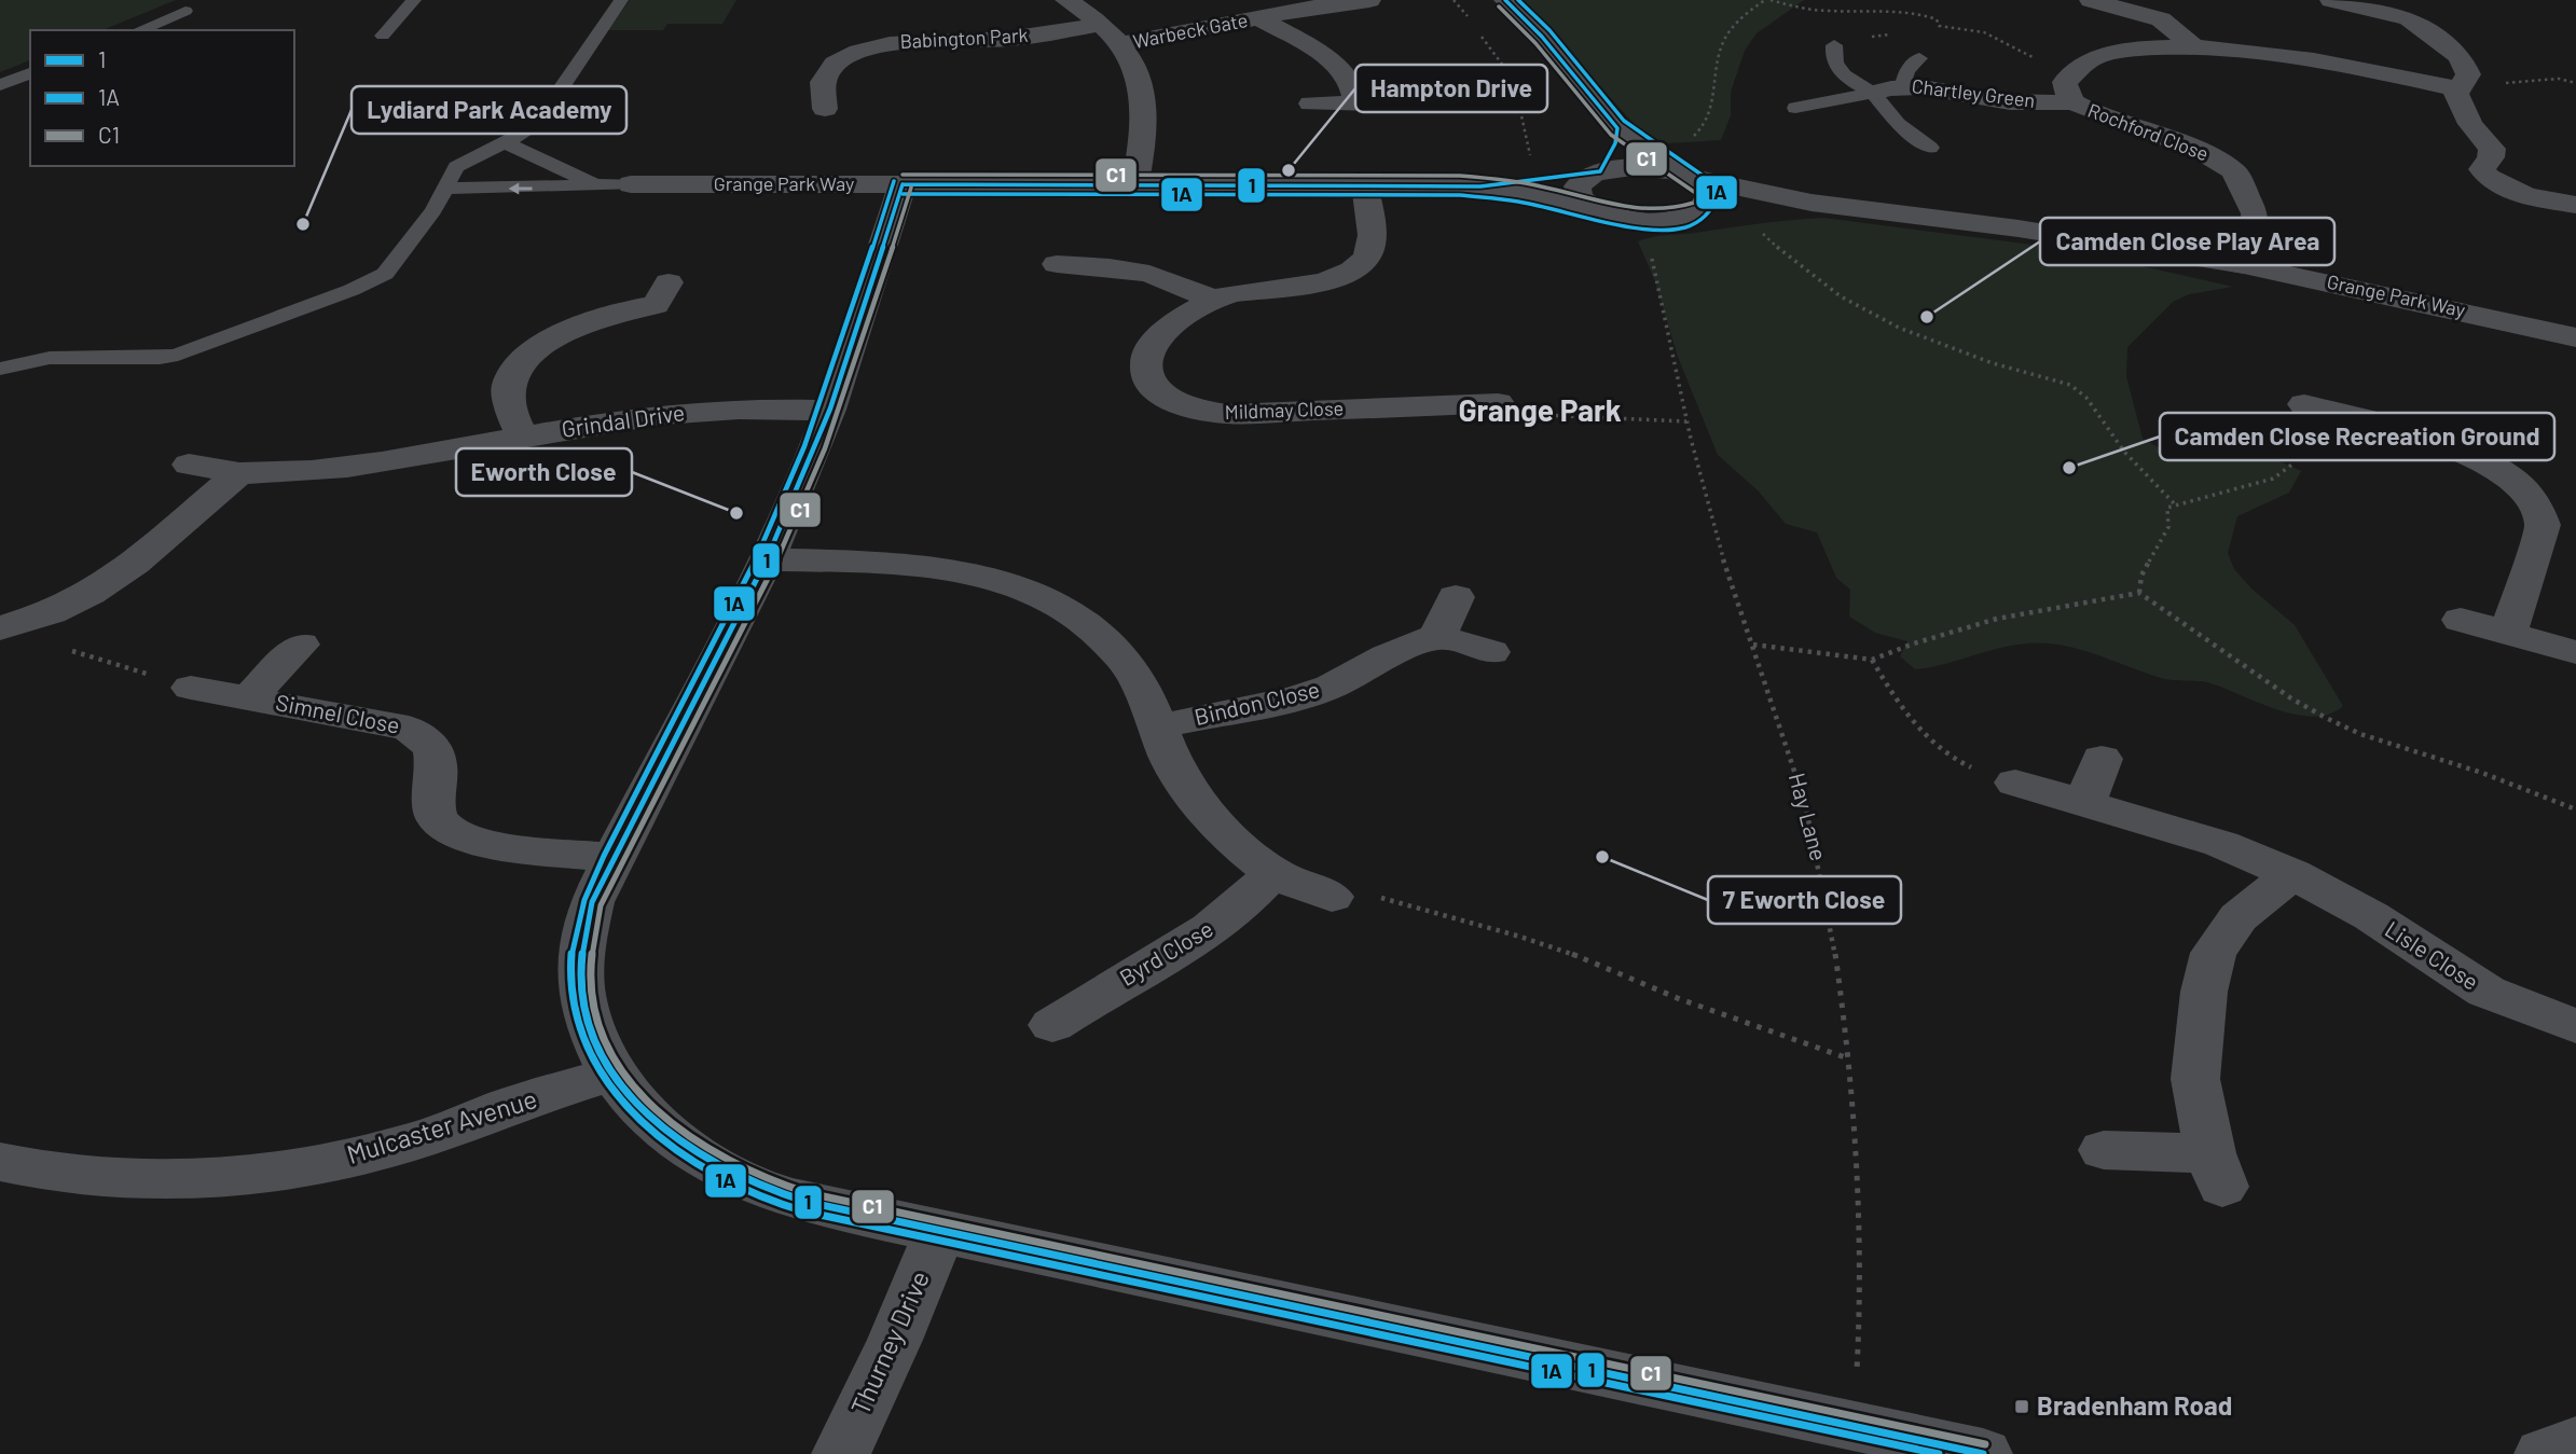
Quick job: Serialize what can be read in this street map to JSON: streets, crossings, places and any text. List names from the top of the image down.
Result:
{
  "streets": {
    "street": [
      "Warbeck Gate",
      "Babington Park",
      "Chartley Green",
      "Rochford Close",
      "Grange Park Way",
      "Mildmay Close",
      "Grindal Drive",
      "Bindon Close",
      "Simnel Close",
      "Byrd Close",
      "Lisle Close",
      "Mulcaster Avenue",
      "Thurney Drive"
    ],
    "path": ["Hay Lane"]
  },
  "crossings": [
    ["Chartley Green", "Rochford Close"],
    ["Rochford Close", "Grange Park Way"],
    ["Grange Park Way", "Mildmay Close"]
  ],
  "districts": ["Grange Park"],
  "places": {
    "other": [
      "Hampton Drive",
      "Lydiard Park Academy",
      "Camden Close Play Area",
      "Camden Close Recreation Ground",
      "Eworth Close",
      "7 Eworth Close"
    ],
    "transit": ["Bradenham Road"]
  },
  "lines": ["transit line 1", "transit line 1A", "transit line C1"],
  "legend": ["1", "1A", "C1"]
}
